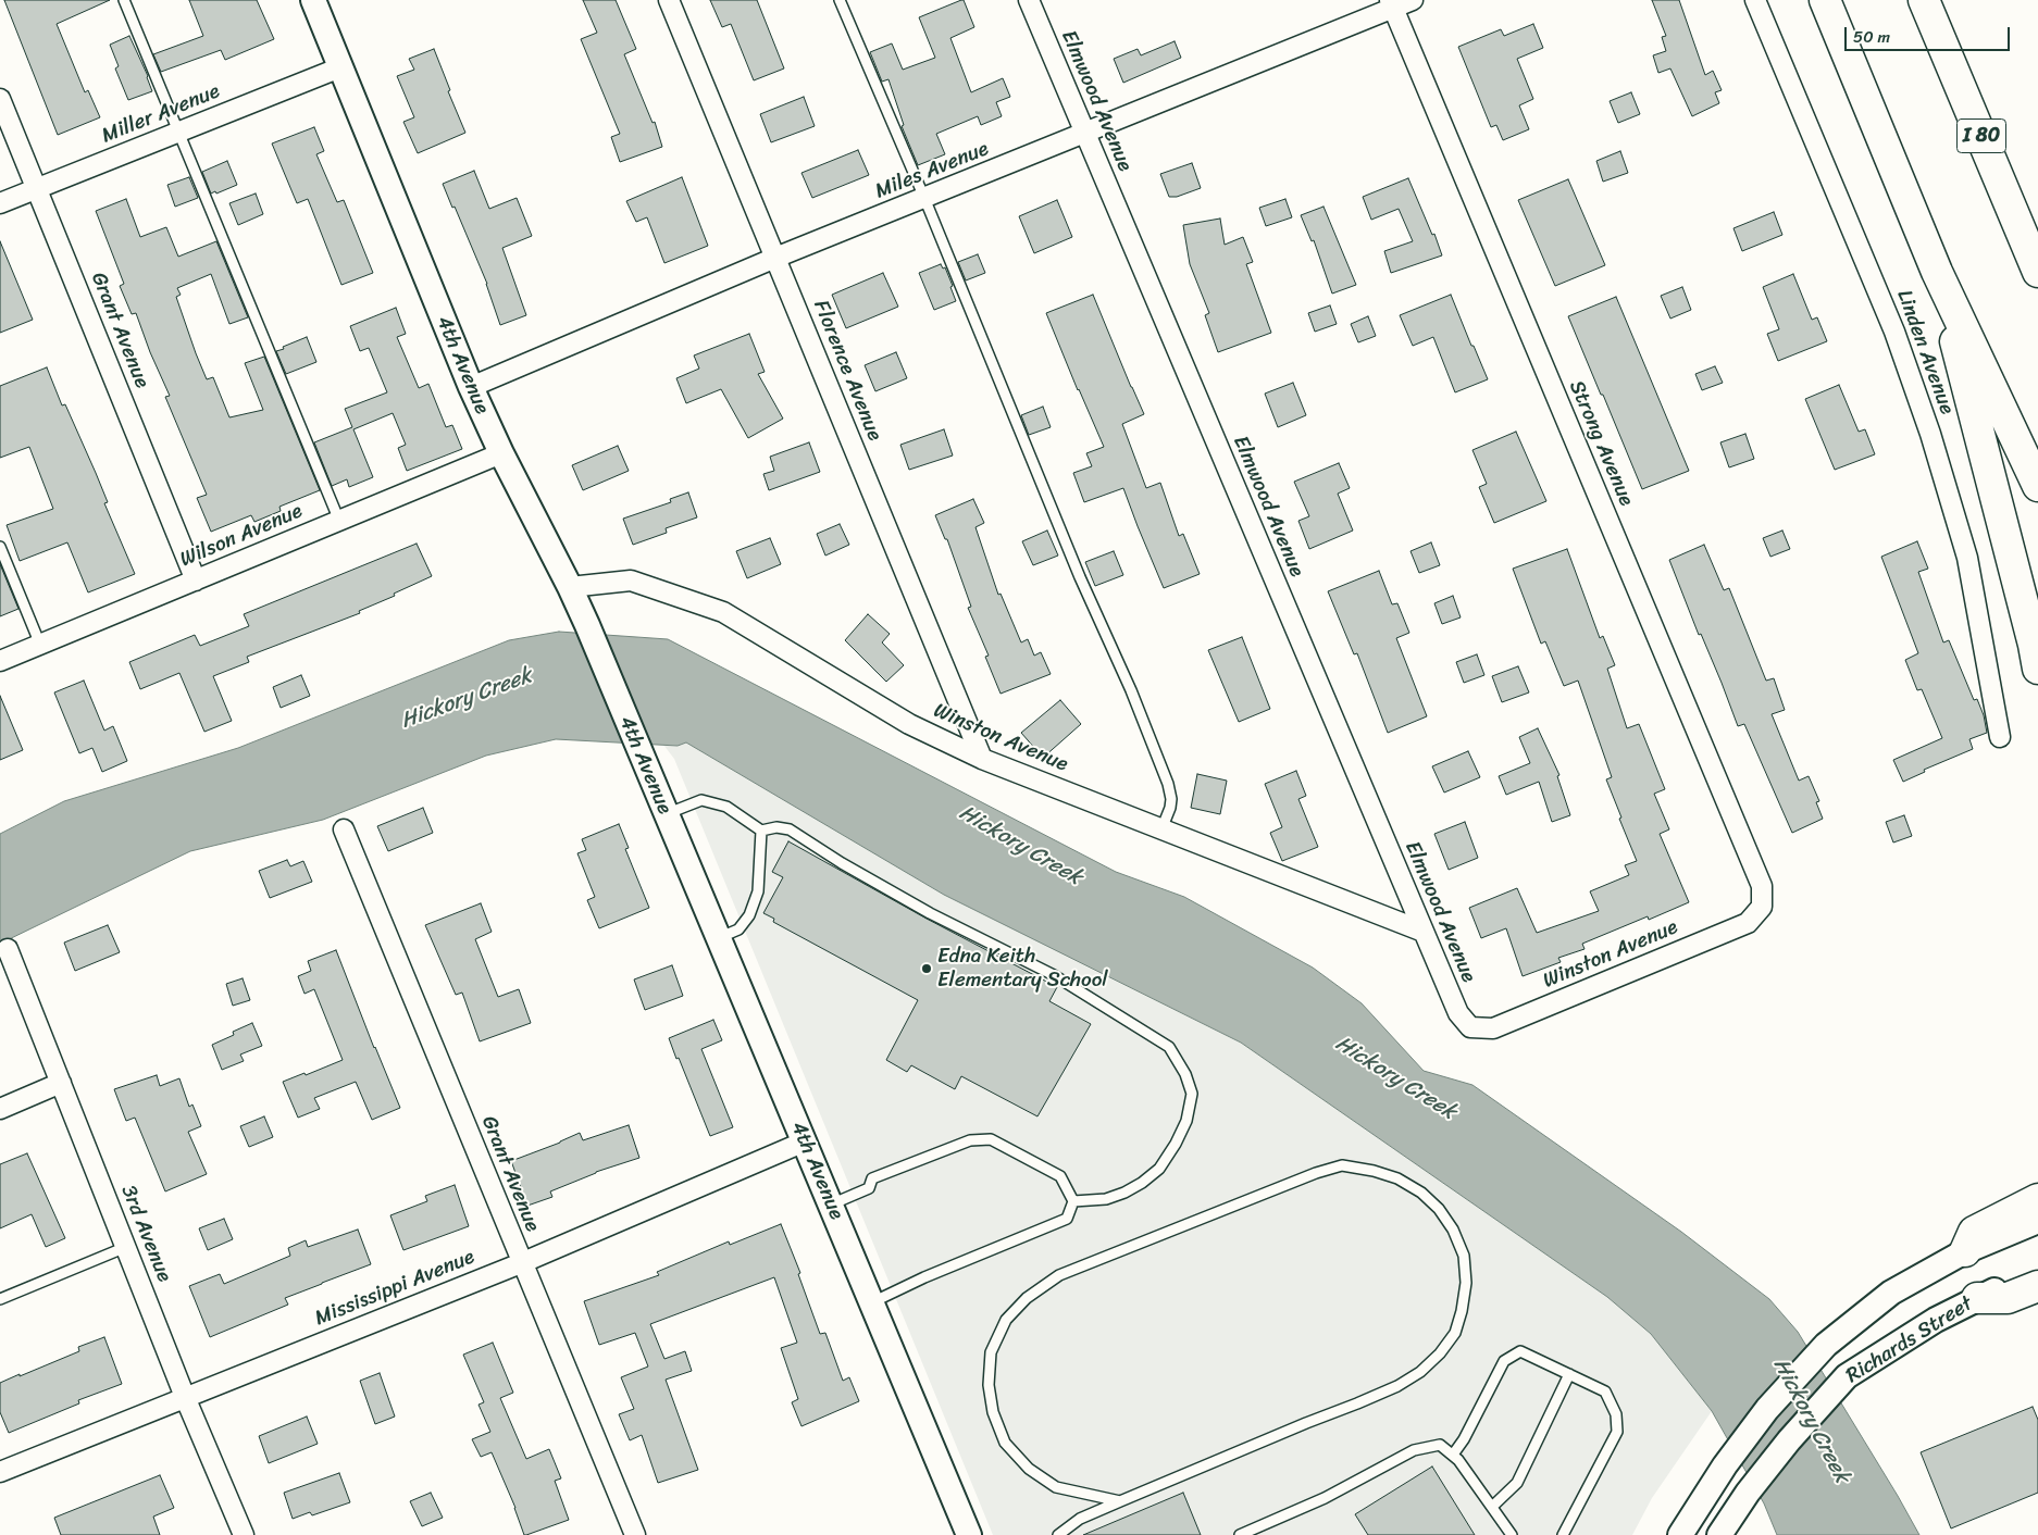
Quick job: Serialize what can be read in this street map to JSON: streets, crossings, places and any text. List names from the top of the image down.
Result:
{
  "streets": {
    "highway": ["I 80"],
    "street": [
      "Elmwood Avenue",
      "Miller Avenue",
      "Miles Avenue",
      "Grant Avenue",
      "Linden Avenue",
      "4th Avenue",
      "Florence Avenue",
      "Strong Avenue",
      "Wilson Avenue",
      "Winston Avenue",
      "3rd Avenue",
      "Mississippi Avenue",
      "Richards Street"
    ]
  },
  "crossings": [
    ["Elmwood Avenue", "Miles Avenue"],
    ["Elmwood Avenue", "Winston Avenue"],
    ["Miller Avenue", "Grant Avenue"],
    ["Miller Avenue", "4th Avenue"],
    ["Miles Avenue", "4th Avenue"],
    ["Miles Avenue", "Florence Avenue"],
    ["Miles Avenue", "Strong Avenue"],
    ["Grant Avenue", "Wilson Avenue"],
    ["Grant Avenue", "Mississippi Avenue"],
    ["4th Avenue", "Wilson Avenue"],
    ["4th Avenue", "Winston Avenue"],
    ["4th Avenue", "Mississippi Avenue"],
    ["Florence Avenue", "Winston Avenue"],
    ["Strong Avenue", "Winston Avenue"],
    ["3rd Avenue", "Mississippi Avenue"]
  ],
  "water": ["Hickory Creek"],
  "places": ["Edna Keith Elementary School"],
  "scale_bar": "50 m"
}
